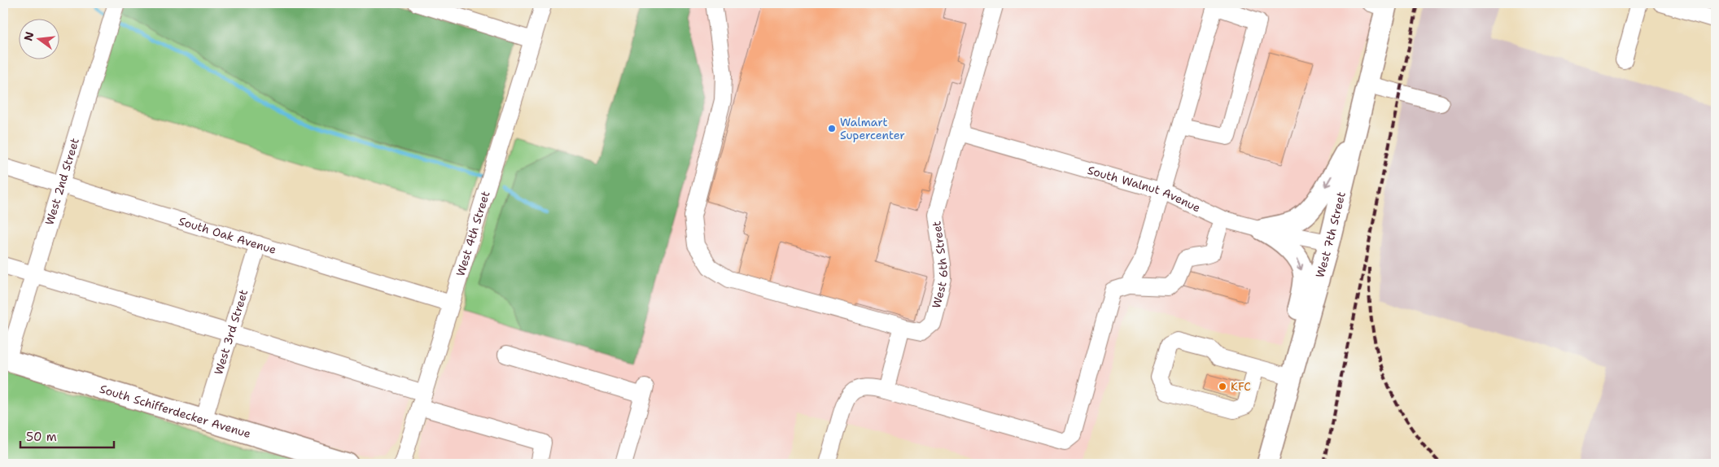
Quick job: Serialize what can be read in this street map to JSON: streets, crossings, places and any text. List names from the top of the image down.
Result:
{
  "streets": {
    "main road": ["West 7th Street", "South Schifferdecker Avenue"],
    "street": [
      "West 2nd Street",
      "South Walnut Avenue",
      "West 4th Street",
      "South Oak Avenue",
      "West 6th Street",
      "West 3rd Street"
    ]
  },
  "crossings": [
    ["West 2nd Street", "South Oak Avenue"],
    ["West 2nd Street", "South Schifferdecker Avenue"],
    ["South Walnut Avenue", "West 7th Street"],
    ["South Walnut Avenue", "West 6th Street"],
    ["West 4th Street", "South Oak Avenue"],
    ["South Oak Avenue", "West 3rd Street"],
    ["West 3rd Street", "South Schifferdecker Avenue"]
  ],
  "places": ["Walmart Supercenter", "KFC"],
  "scale_bar": "50 m",
  "north": "left"
}
